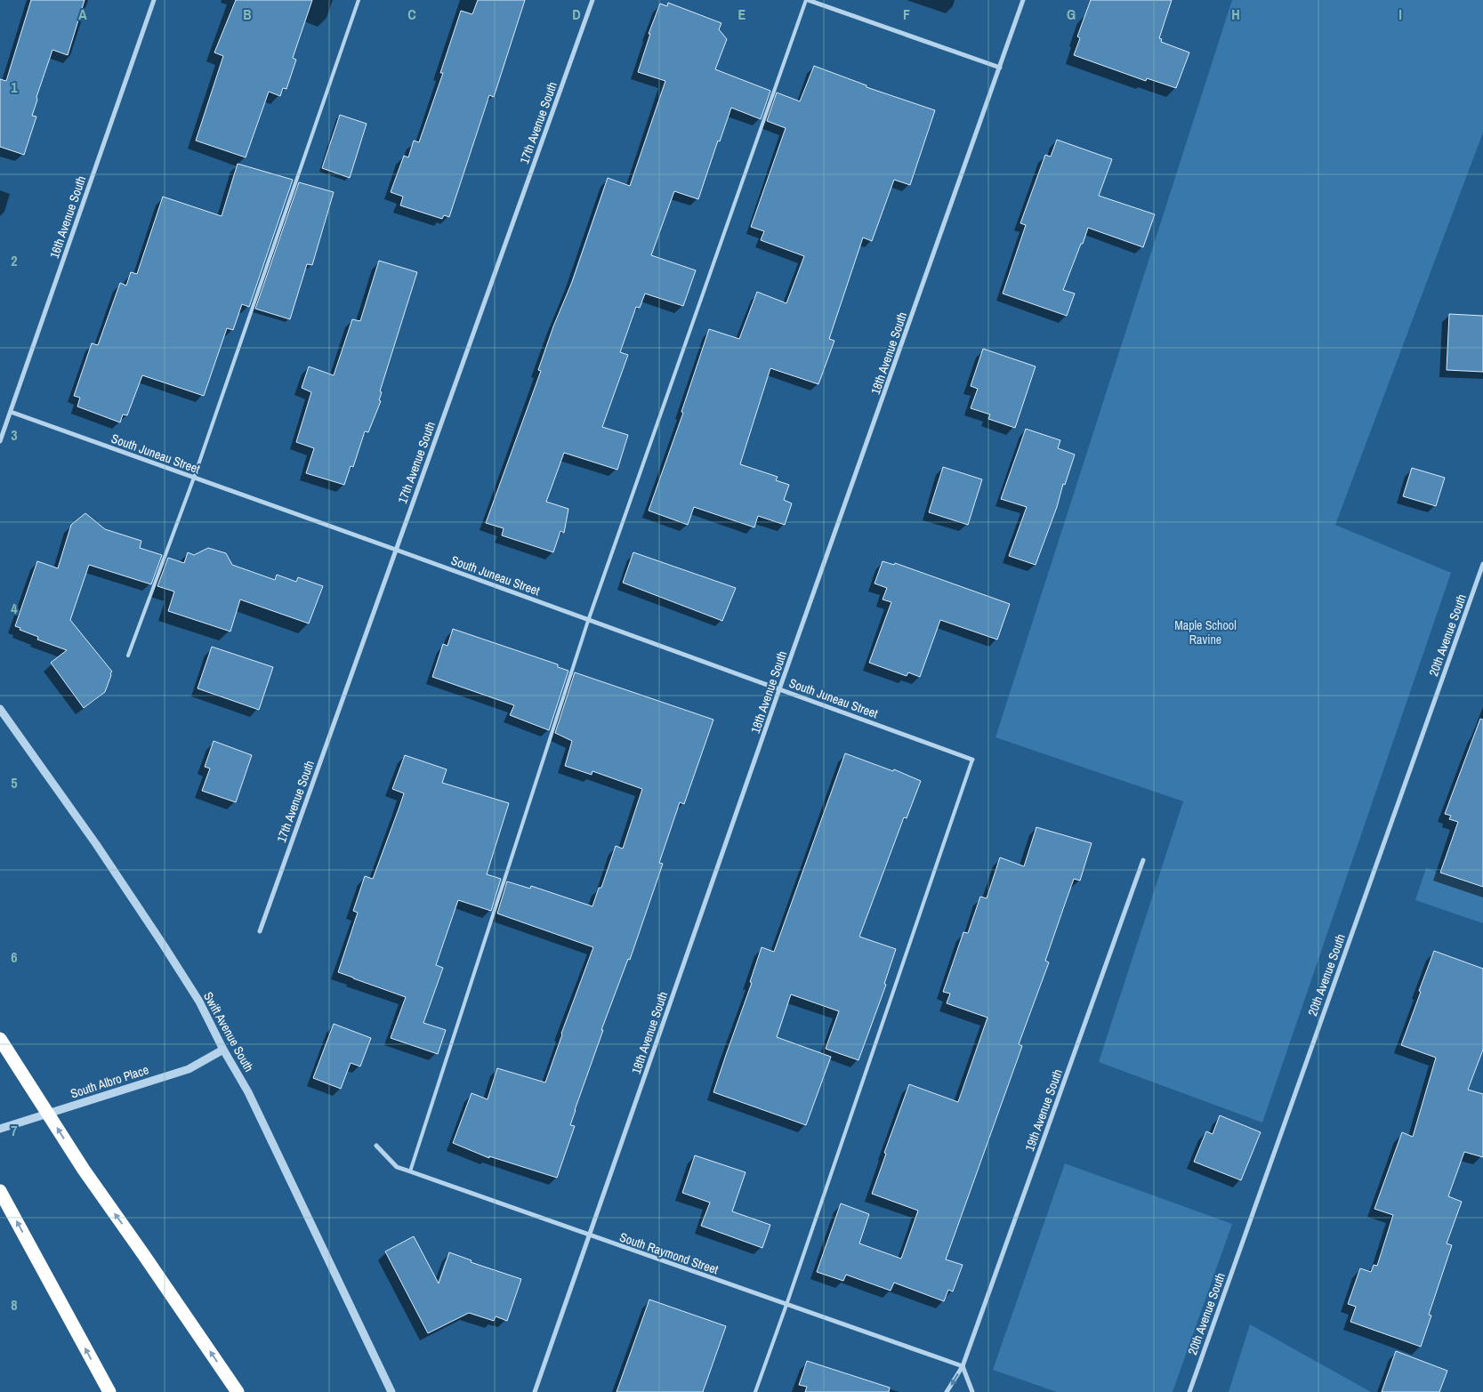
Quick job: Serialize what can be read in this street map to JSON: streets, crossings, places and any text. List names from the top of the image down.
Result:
{
  "streets": {
    "street": [
      "17th Avenue South",
      "16th Avenue South",
      "18th Avenue South",
      "South Juneau Street",
      "20th Avenue South",
      "Swift Avenue South",
      "South Albro Place",
      "19th Avenue South",
      "South Raymond Street"
    ]
  },
  "crossings": [
    ["17th Avenue South", "South Juneau Street"],
    ["16th Avenue South", "South Juneau Street"],
    ["18th Avenue South", "South Juneau Street"],
    ["18th Avenue South", "South Raymond Street"],
    ["Swift Avenue South", "South Albro Place"],
    ["19th Avenue South", "South Raymond Street"]
  ],
  "parks": ["Maple School Ravine"],
  "grid": {
    "columns": [
      "A",
      "B",
      "C",
      "D",
      "E",
      "F",
      "G",
      "H",
      "I"
    ],
    "rows": [
      "1",
      "2",
      "3",
      "4",
      "5",
      "6",
      "7",
      "8"
    ]
  }
}
